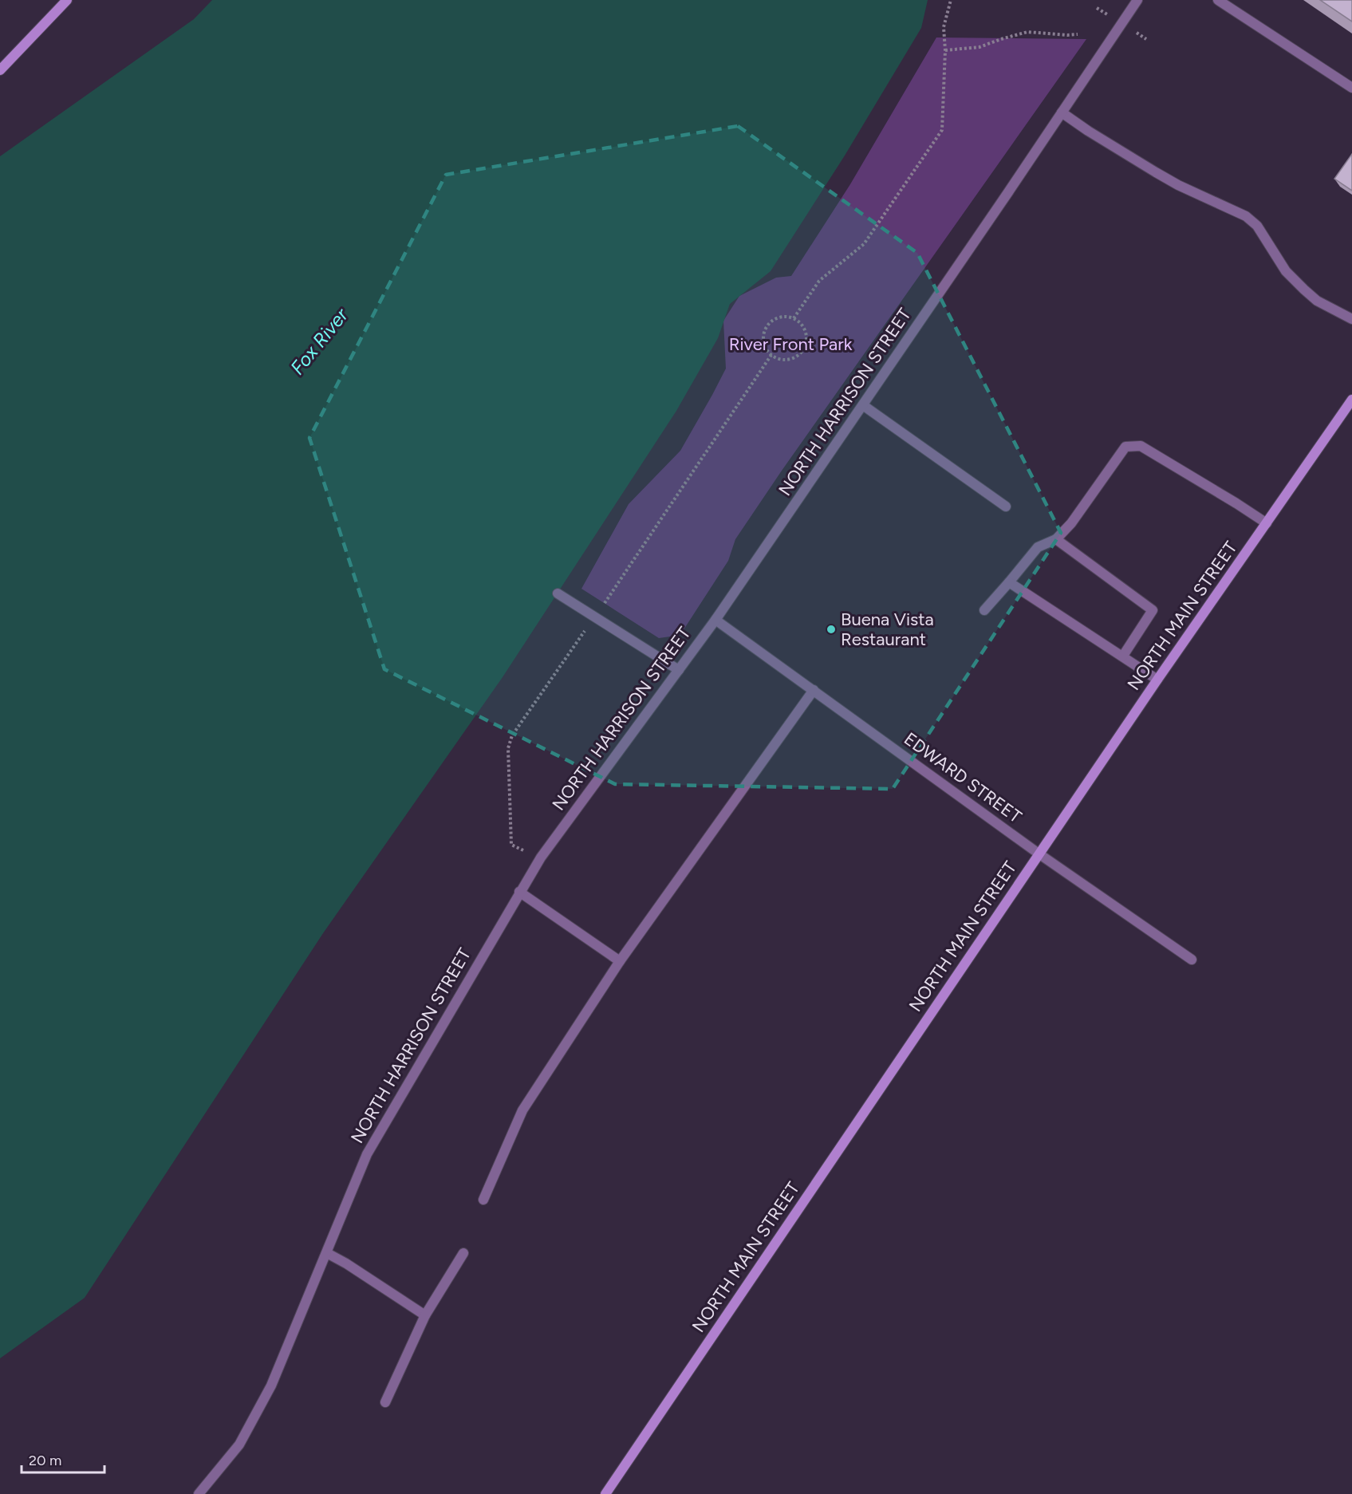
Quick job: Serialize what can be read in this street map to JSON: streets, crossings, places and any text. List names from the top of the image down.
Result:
{
  "streets": {
    "street": ["NORTH HARRISON STREET", "NORTH MAIN STREET", "EDWARD STREET"]
  },
  "crossings": [
    ["NORTH HARRISON STREET", "EDWARD STREET"],
    ["NORTH MAIN STREET", "EDWARD STREET"]
  ],
  "water": ["Fox River"],
  "parks": ["River Front Park"],
  "places": ["Buena Vista Restaurant"],
  "scale_bar": "20 m"
}
